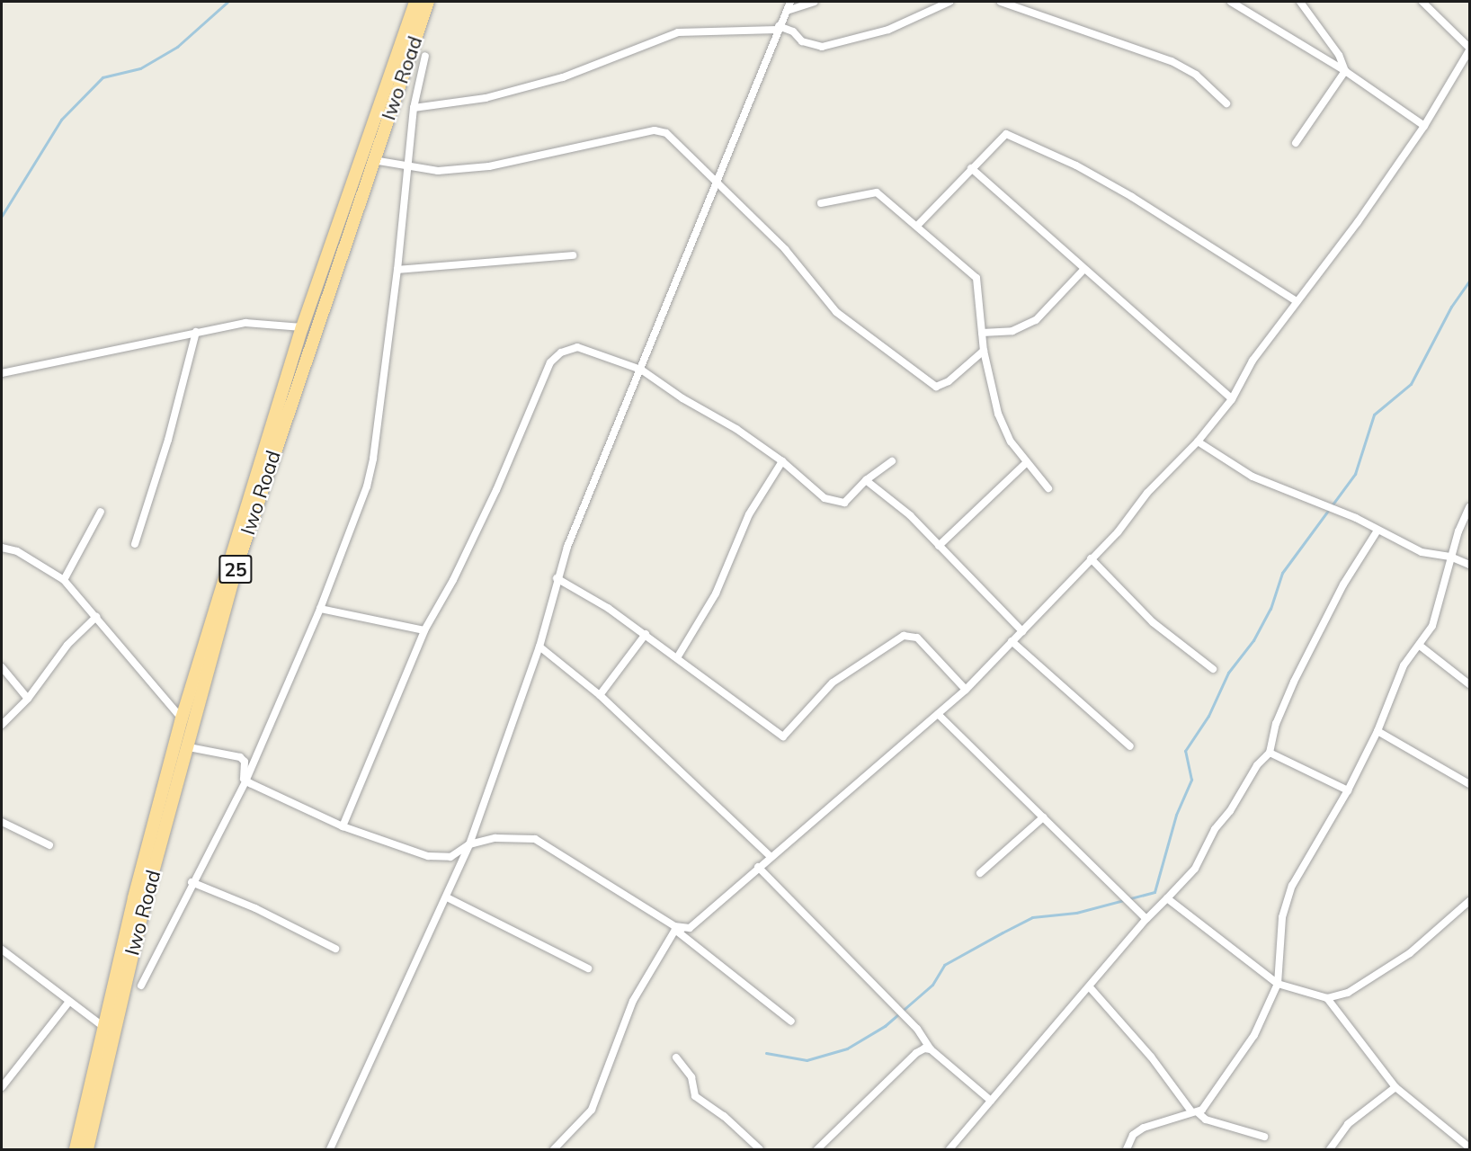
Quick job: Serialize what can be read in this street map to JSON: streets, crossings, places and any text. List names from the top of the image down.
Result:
{
  "streets": {
    "main road": ["Iwo Road", "25"]
  }
}
